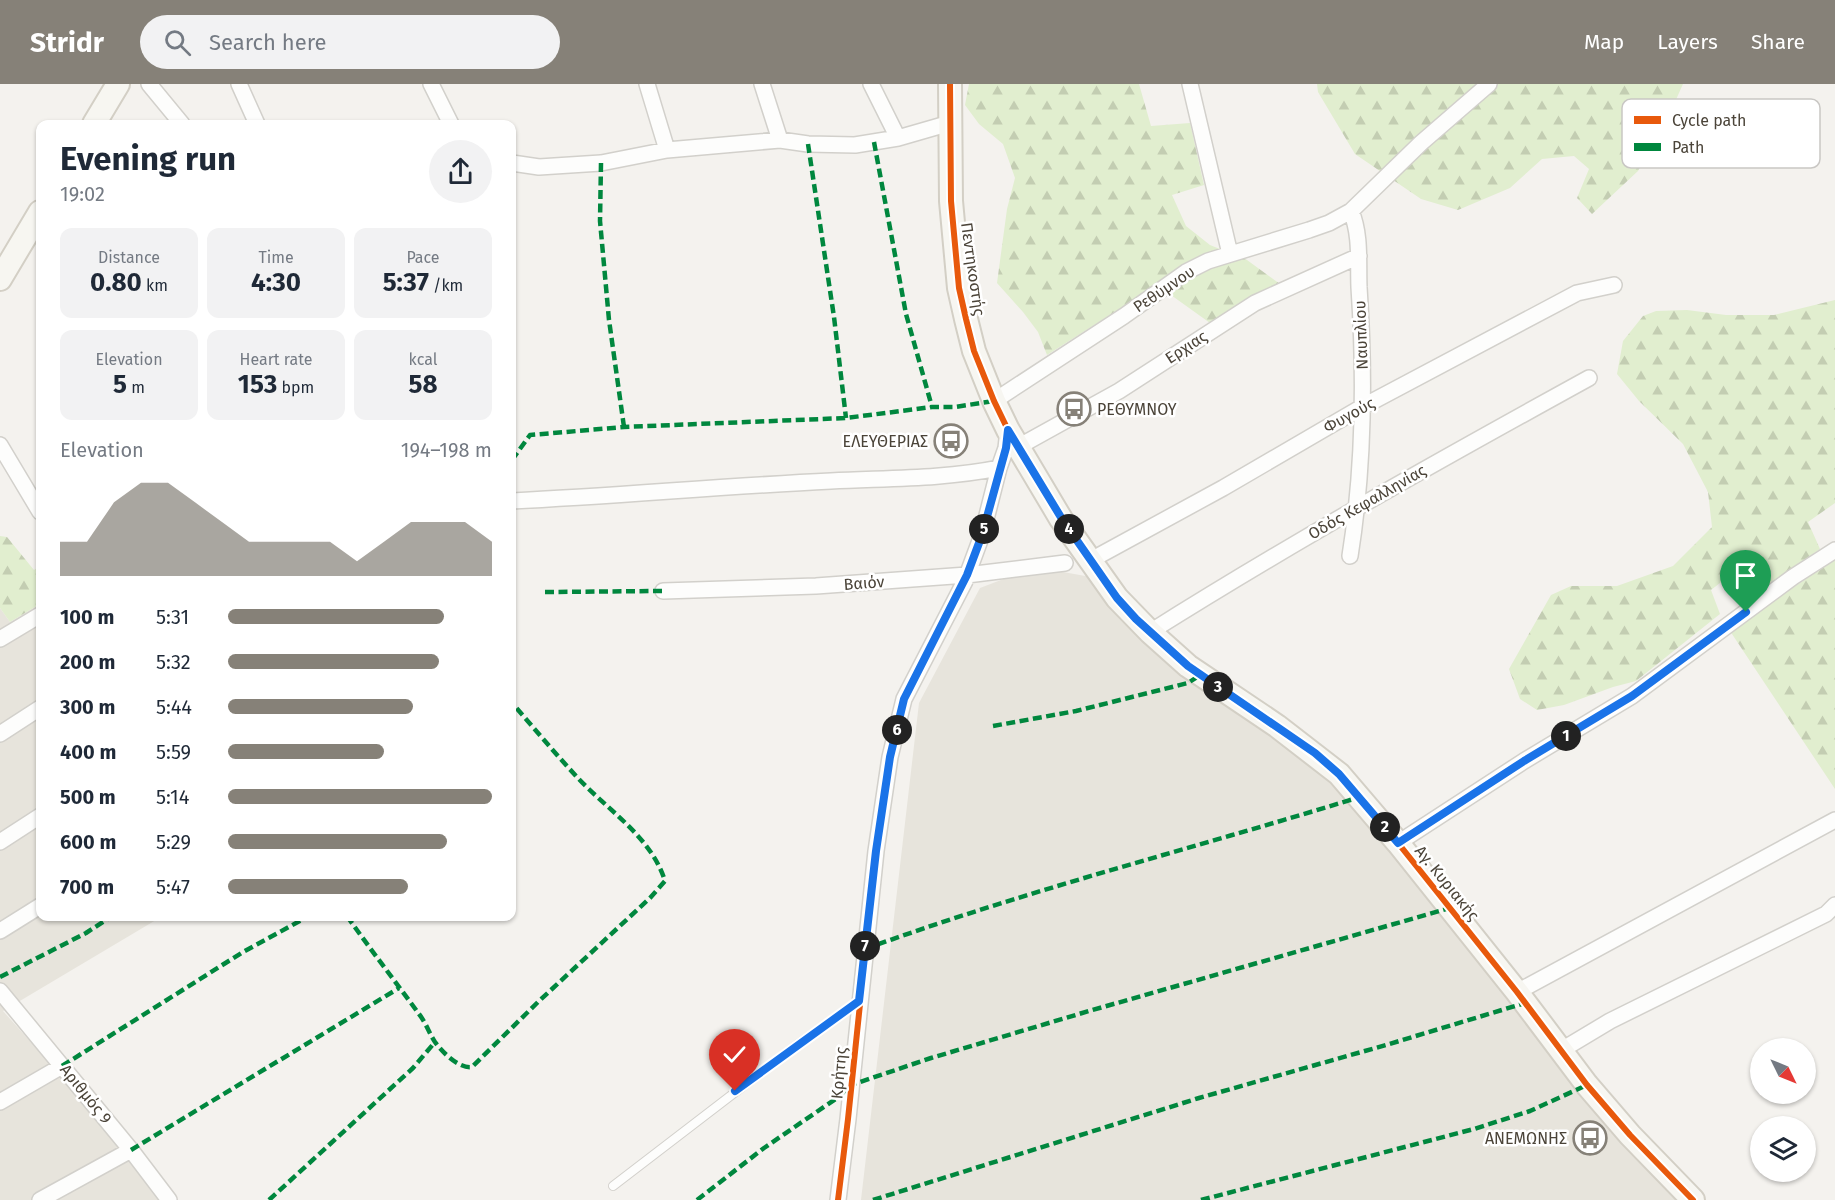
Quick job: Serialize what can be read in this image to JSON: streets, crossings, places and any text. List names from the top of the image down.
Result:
{
  "streets": {
    "street": [
      "Πεντηκοστής",
      "Ρεθύμνου",
      "Ναυπλίου",
      "Ερχιας",
      "Φυγούς",
      "Οδός Κεφαλληνίας",
      "Βαιόν",
      "Αγ. Κυριακής",
      "Κρήτης",
      "Αριθμός 9"
    ]
  },
  "crossings": [
    ["Πεντηκοστής", "Ρεθύμνου"],
    ["Πεντηκοστής", "Ερχιας"],
    ["Πεντηκοστής", "Αγ. Κυριακής"],
    ["Πεντηκοστής", "Κρήτης"],
    ["Ρεθύμνου", "Ναυπλίου"],
    ["Ναυπλίου", "Ερχιας"],
    ["Ναυπλίου", "Φυγούς"],
    ["Ναυπλίου", "Οδός Κεφαλληνίας"],
    ["Ερχιας", "Αγ. Κυριακής"],
    ["Ερχιας", "Κρήτης"],
    ["Φυγούς", "Αγ. Κυριακής"],
    ["Οδός Κεφαλληνίας", "Αγ. Κυριακής"],
    ["Βαιόν", "Κρήτης"],
    ["Αγ. Κυριακής", "Κρήτης"]
  ],
  "places": {
    "bus stop": ["ΡΕΘΥΜΝΟΥ", "ΕΛΕΥΘΕΡΙΑΣ", "ΑΝΕΜΩΝΗΣ"]
  },
  "legend": ["Cycle path", "Path"],
  "north": "bottom right",
  "page": {
    "header": "Stridr",
    "search": "Search here",
    "nav": ["Map", "Layers", "Share"],
    "heading": ["Evening run", "19:02"],
    "stats": [
      ["Distance", "0.80 km"],
      ["Time", "4:30"],
      ["Pace", "5:37 /km"],
      ["Elevation", "5 m"],
      ["Heart rate", "153 bpm"],
      ["kcal", "58"]
    ],
    "chart": ["Elevation", "194–198 m"],
    "pins": [
      "4",
      "5",
      "3",
      "6",
      "1",
      "2",
      "7"
    ],
    "list": [
      {
        "name": "100 m",
        "note": "5:31"
      },
      {
        "name": "200 m",
        "note": "5:32"
      },
      {
        "name": "300 m",
        "note": "5:44"
      },
      {
        "name": "400 m",
        "note": "5:59"
      },
      {
        "name": "500 m",
        "note": "5:14"
      },
      {
        "name": "600 m",
        "note": "5:29"
      },
      {
        "name": "700 m",
        "note": "5:47"
      }
    ]
  }
}
